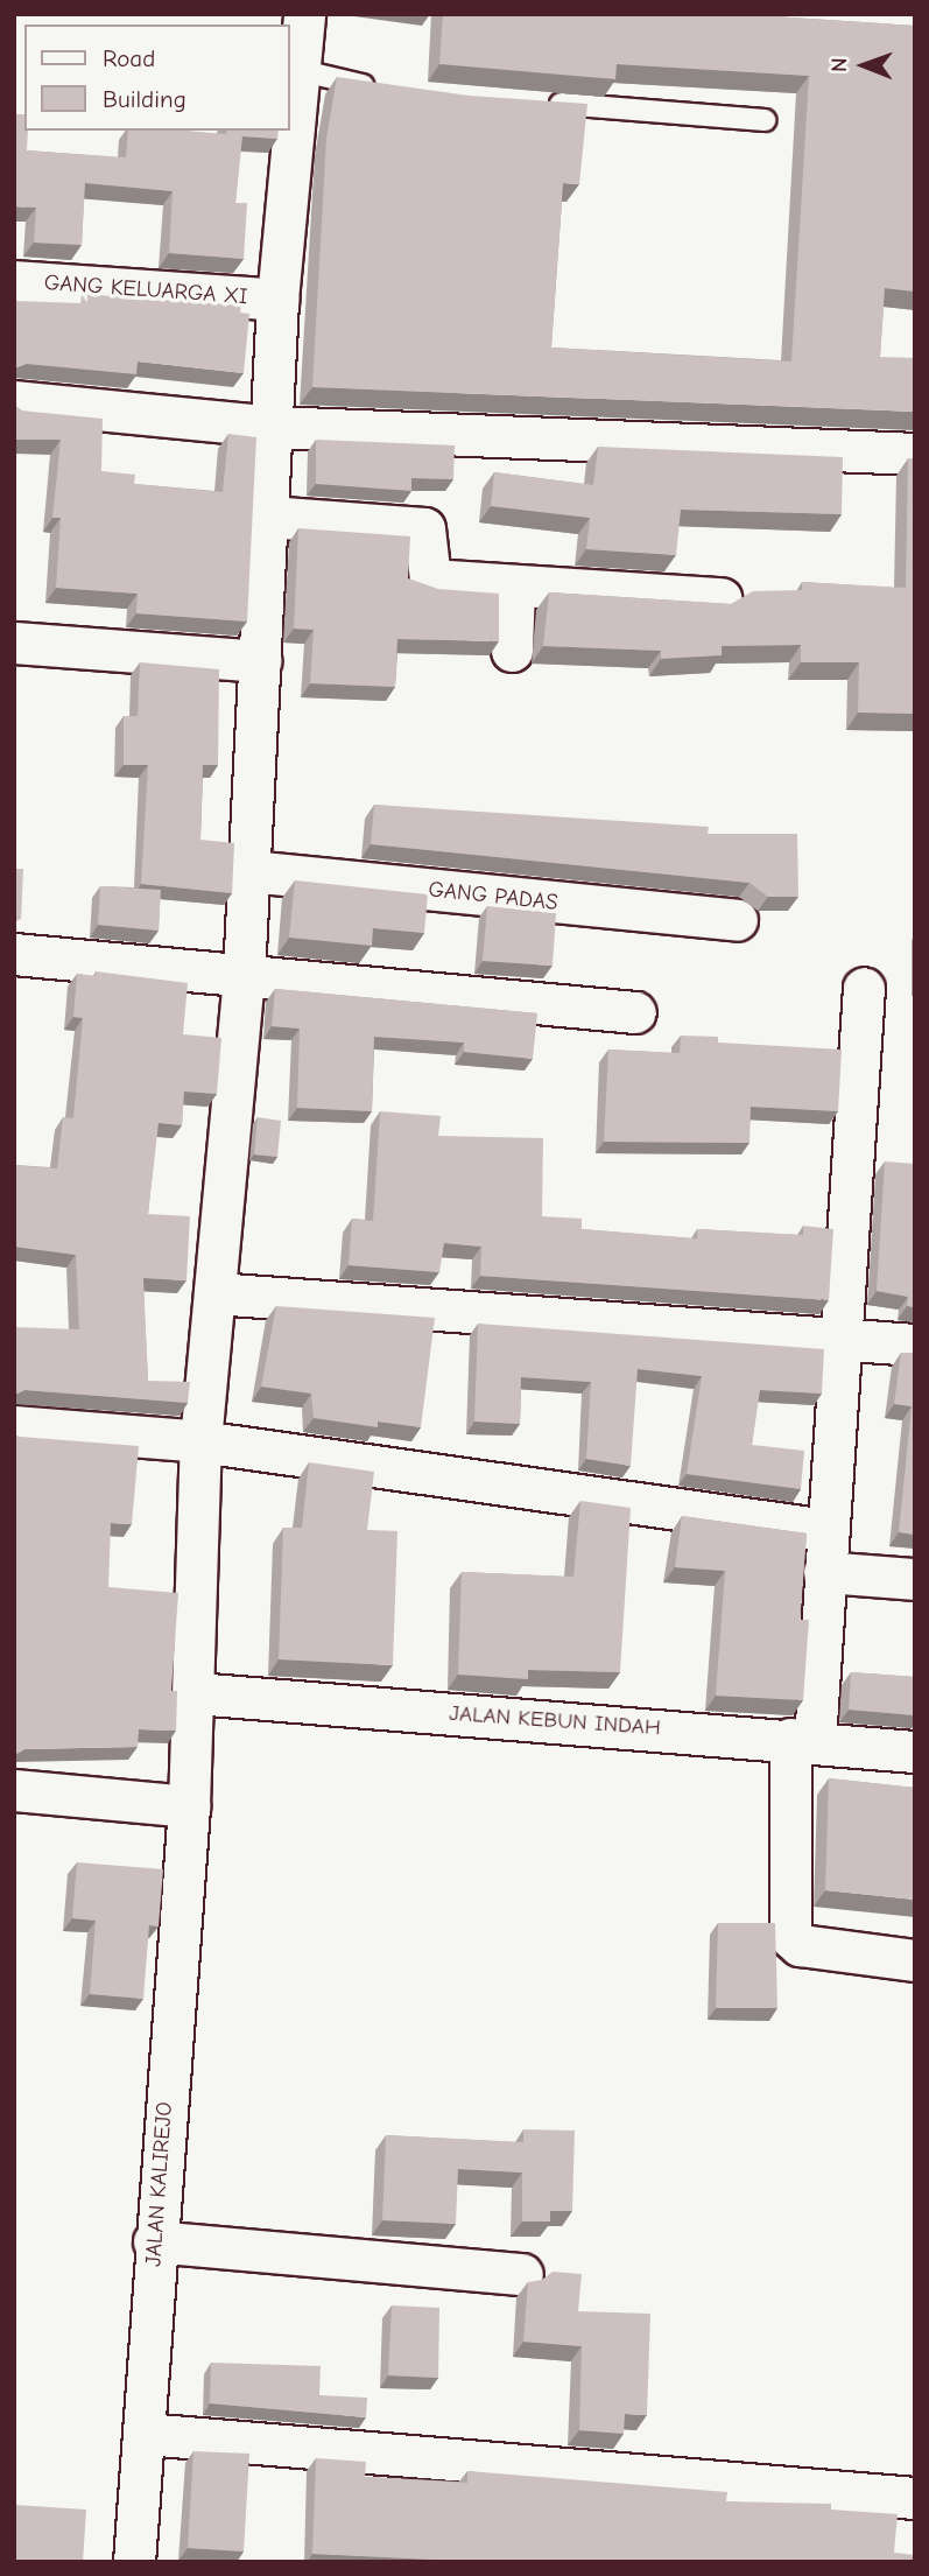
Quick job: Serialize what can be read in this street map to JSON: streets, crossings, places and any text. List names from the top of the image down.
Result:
{
  "streets": {
    "street": [
      "GANG KELUARGA XI",
      "GANG PADAS",
      "JALAN KEBUN INDAH",
      "JALAN KALIREJO"
    ]
  },
  "crossings": [
    ["GANG KELUARGA XI", "JALAN KALIREJO"],
    ["GANG PADAS", "JALAN KALIREJO"],
    ["JALAN KEBUN INDAH", "JALAN KALIREJO"]
  ],
  "legend": ["Road", "Building"],
  "north": "left"
}
